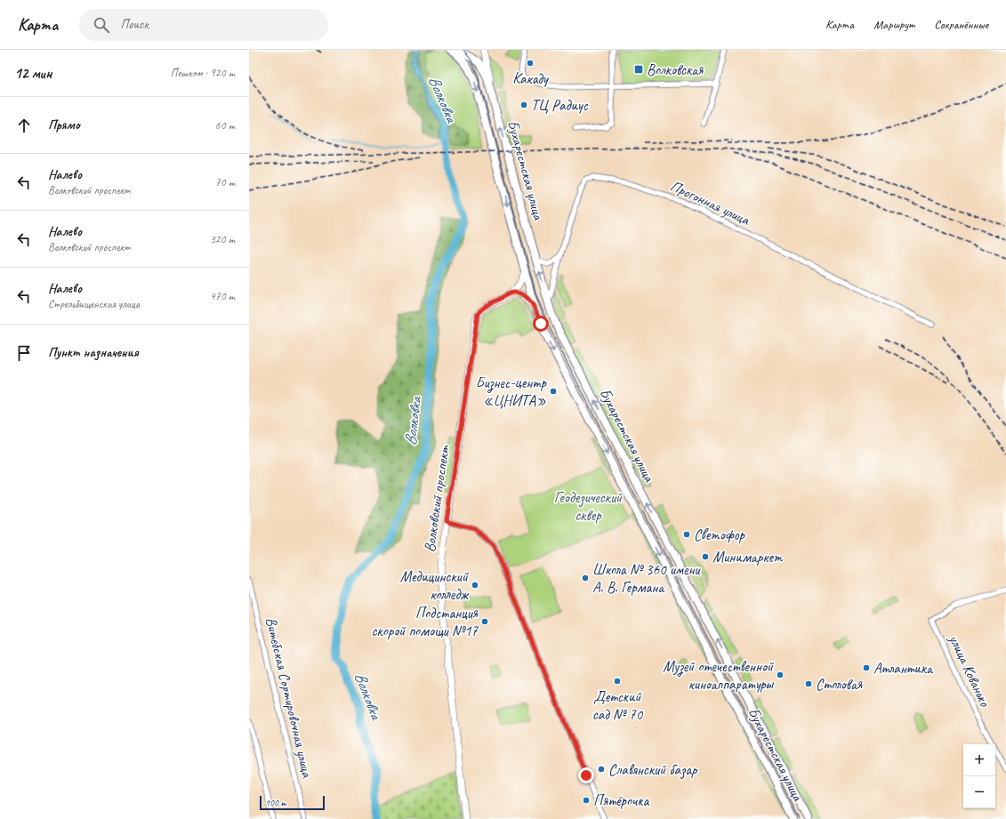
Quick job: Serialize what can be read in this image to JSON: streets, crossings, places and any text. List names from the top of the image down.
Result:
{
  "streets": {
    "main road": ["Бухарестская улица"],
    "street": [
      "Прогонная улица",
      "Волковский проспект",
      "улица Кованько",
      "Витебская Сортировочная улица"
    ]
  },
  "crossings": [
    ["Бухарестская улица", "Прогонная улица"],
    ["Бухарестская улица", "Волковский проспект"]
  ],
  "water": ["Волковка"],
  "parks": ["Геодезический сквер"],
  "places": {
    "other": [
      "Какаду",
      "ТЦ Радиус",
      "Бизнес-центр «ЦНИТА»",
      "Светофор",
      "Минимаркет",
      "Школа № 360 имени А. В. Германа",
      "Медицинский колледж",
      "Подстанция скорой помощи №17",
      "Атлантика",
      "Музей отечественной киноаппаратуры",
      "Детский сад № 70",
      "Столовая",
      "Славянский базар",
      "Пятёрочка"
    ],
    "transit": ["Волковская"]
  },
  "scale_bar": "100 m",
  "page": {
    "header": "Карта",
    "search": "Поиск",
    "nav": ["Карта", "Маршрут", "Сохранённые"],
    "heading": ["12 мин", "Пешком · 920 m"],
    "list": [
      ["Прямо", "60 m"],
      ["Налево", "Волковский проспект", "70 m"],
      ["Налево", "Волковский проспект", "320 m"],
      ["Налево", "Стрельбищенская улица", "470 m"],
      "Пункт назначения"
    ],
    "map_buttons": ["+", "−"],
    "scale": "100 m"
  }
}
